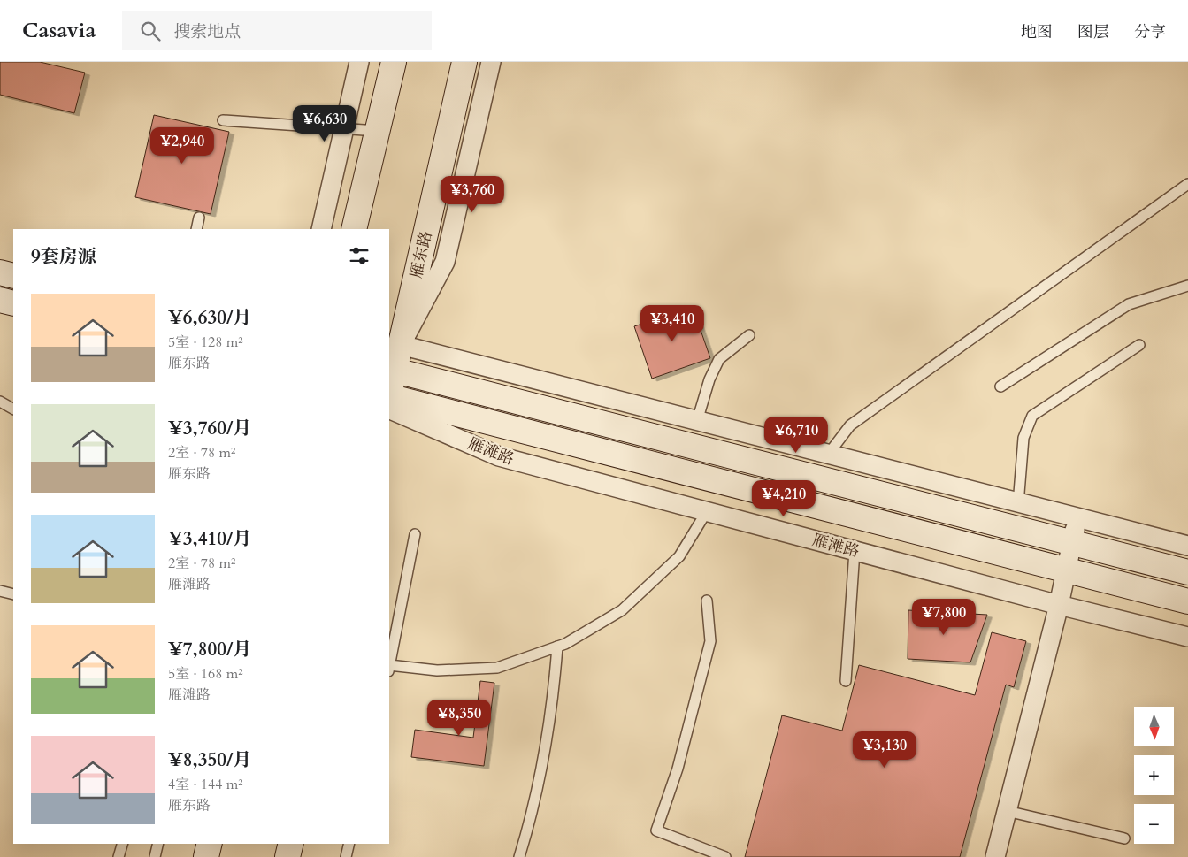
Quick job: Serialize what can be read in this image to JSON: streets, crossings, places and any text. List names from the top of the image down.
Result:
{
  "streets": {
    "main road": ["雁东路", "雁滩路"]
  },
  "north": "bottom",
  "page": {
    "header": "Casavia",
    "search": "搜索地点",
    "nav": ["地图", "图层", "分享"],
    "price": [
      "¥6,630",
      "¥2,940",
      "¥3,760",
      "¥3,410",
      "¥6,710",
      "¥4,210",
      "¥7,800",
      "¥8,350",
      "¥3,130"
    ],
    "heading": "9套房源",
    "list": [
      {
        "name": "¥6,630/月",
        "note": "5室 · 128 m² · 雁东路"
      },
      {
        "name": "¥3,760/月",
        "note": "2室 · 78 m² · 雁东路"
      },
      {
        "name": "¥3,410/月",
        "note": "2室 · 78 m² · 雁滩路"
      },
      {
        "name": "¥7,800/月",
        "note": "5室 · 168 m² · 雁滩路"
      },
      {
        "name": "¥8,350/月",
        "note": "4室 · 144 m² · 雁东路"
      }
    ],
    "map_buttons": ["+", "−"]
  }
}
